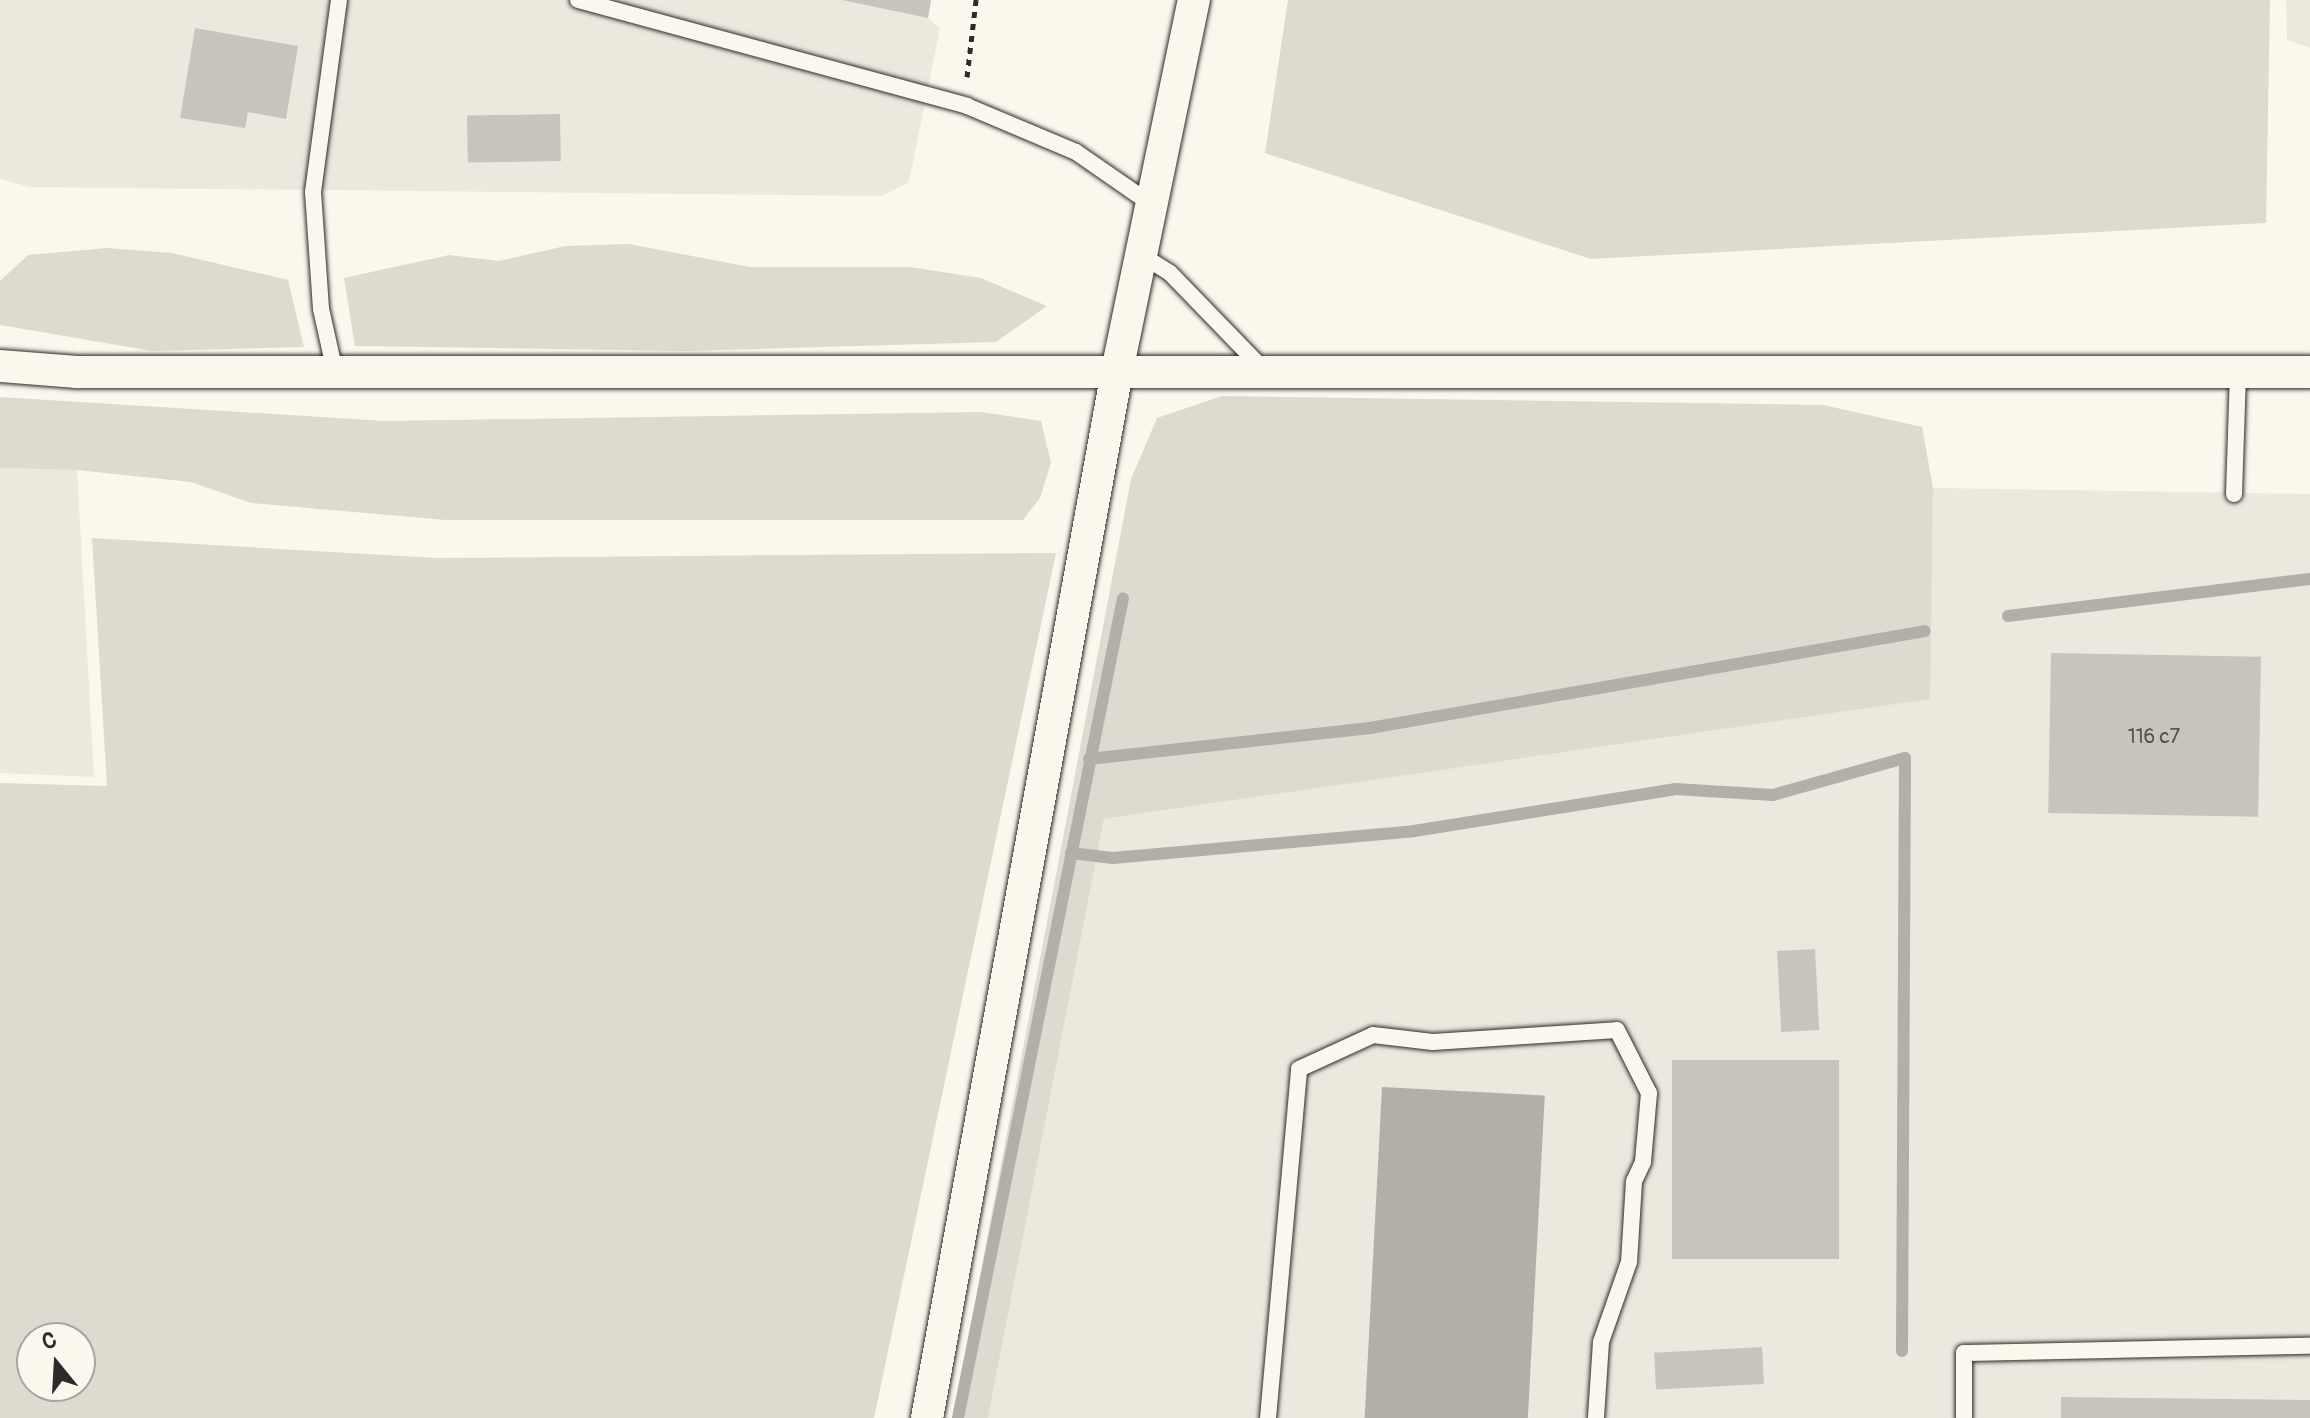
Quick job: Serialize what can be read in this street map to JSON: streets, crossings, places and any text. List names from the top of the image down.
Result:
{
  "house_numbers": ["116 с7"],
  "north": "top"
}
